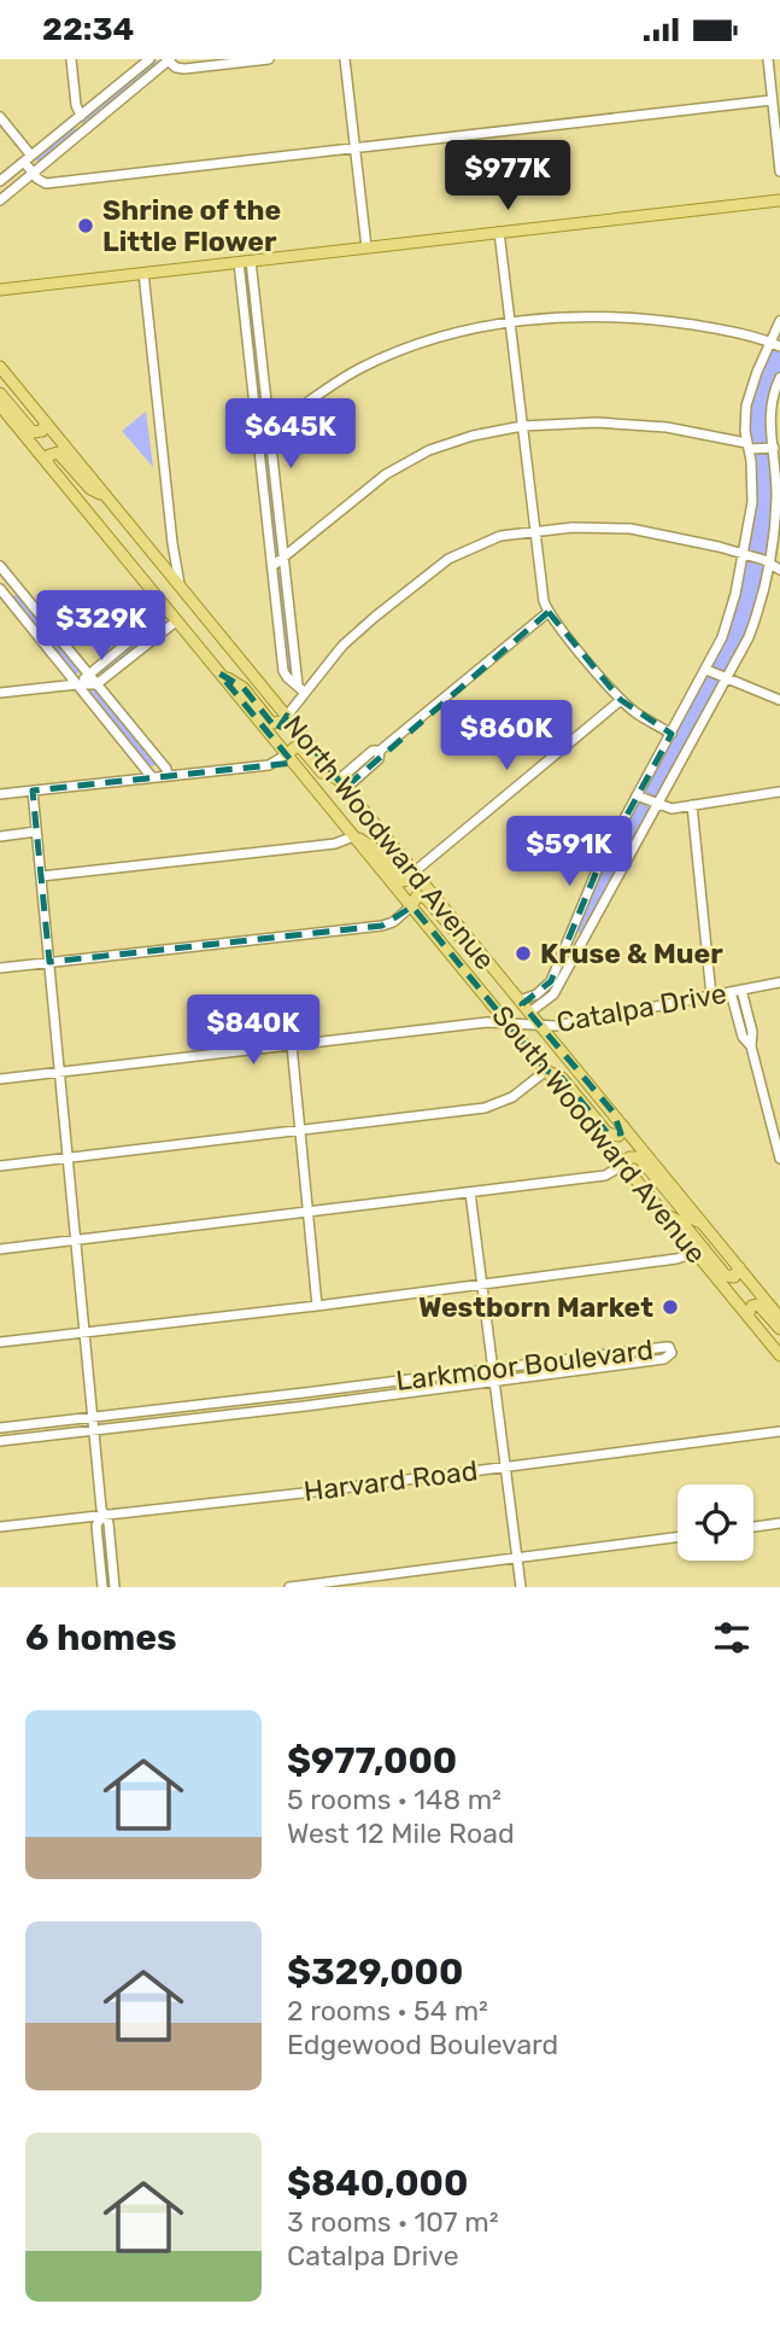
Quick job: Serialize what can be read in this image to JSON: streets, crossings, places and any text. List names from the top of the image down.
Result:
{
  "streets": {
    "main road": ["North Woodward Avenue", "South Woodward Avenue"],
    "street": ["Catalpa Drive", "Larkmoor Boulevard", "Harvard Road"]
  },
  "crossings": [
    ["North Woodward Avenue", "Catalpa Drive"],
    ["Catalpa Drive", "South Woodward Avenue"]
  ],
  "places": ["Shrine of the Little Flower", "Kruse & Muer", "Westborn Market"],
  "page": {
    "status": "22:34",
    "price": [
      "$977K",
      "$645K",
      "$329K",
      "$860K",
      "$591K",
      "$840K"
    ],
    "heading": "6 homes",
    "list": [
      {
        "name": "$977,000",
        "note": "5 rooms · 148 m² · West 12 Mile Road"
      },
      {
        "name": "$329,000",
        "note": "2 rooms · 54 m² · Edgewood Boulevard"
      },
      {
        "name": "$840,000",
        "note": "3 rooms · 107 m² · Catalpa Drive"
      }
    ]
  }
}
